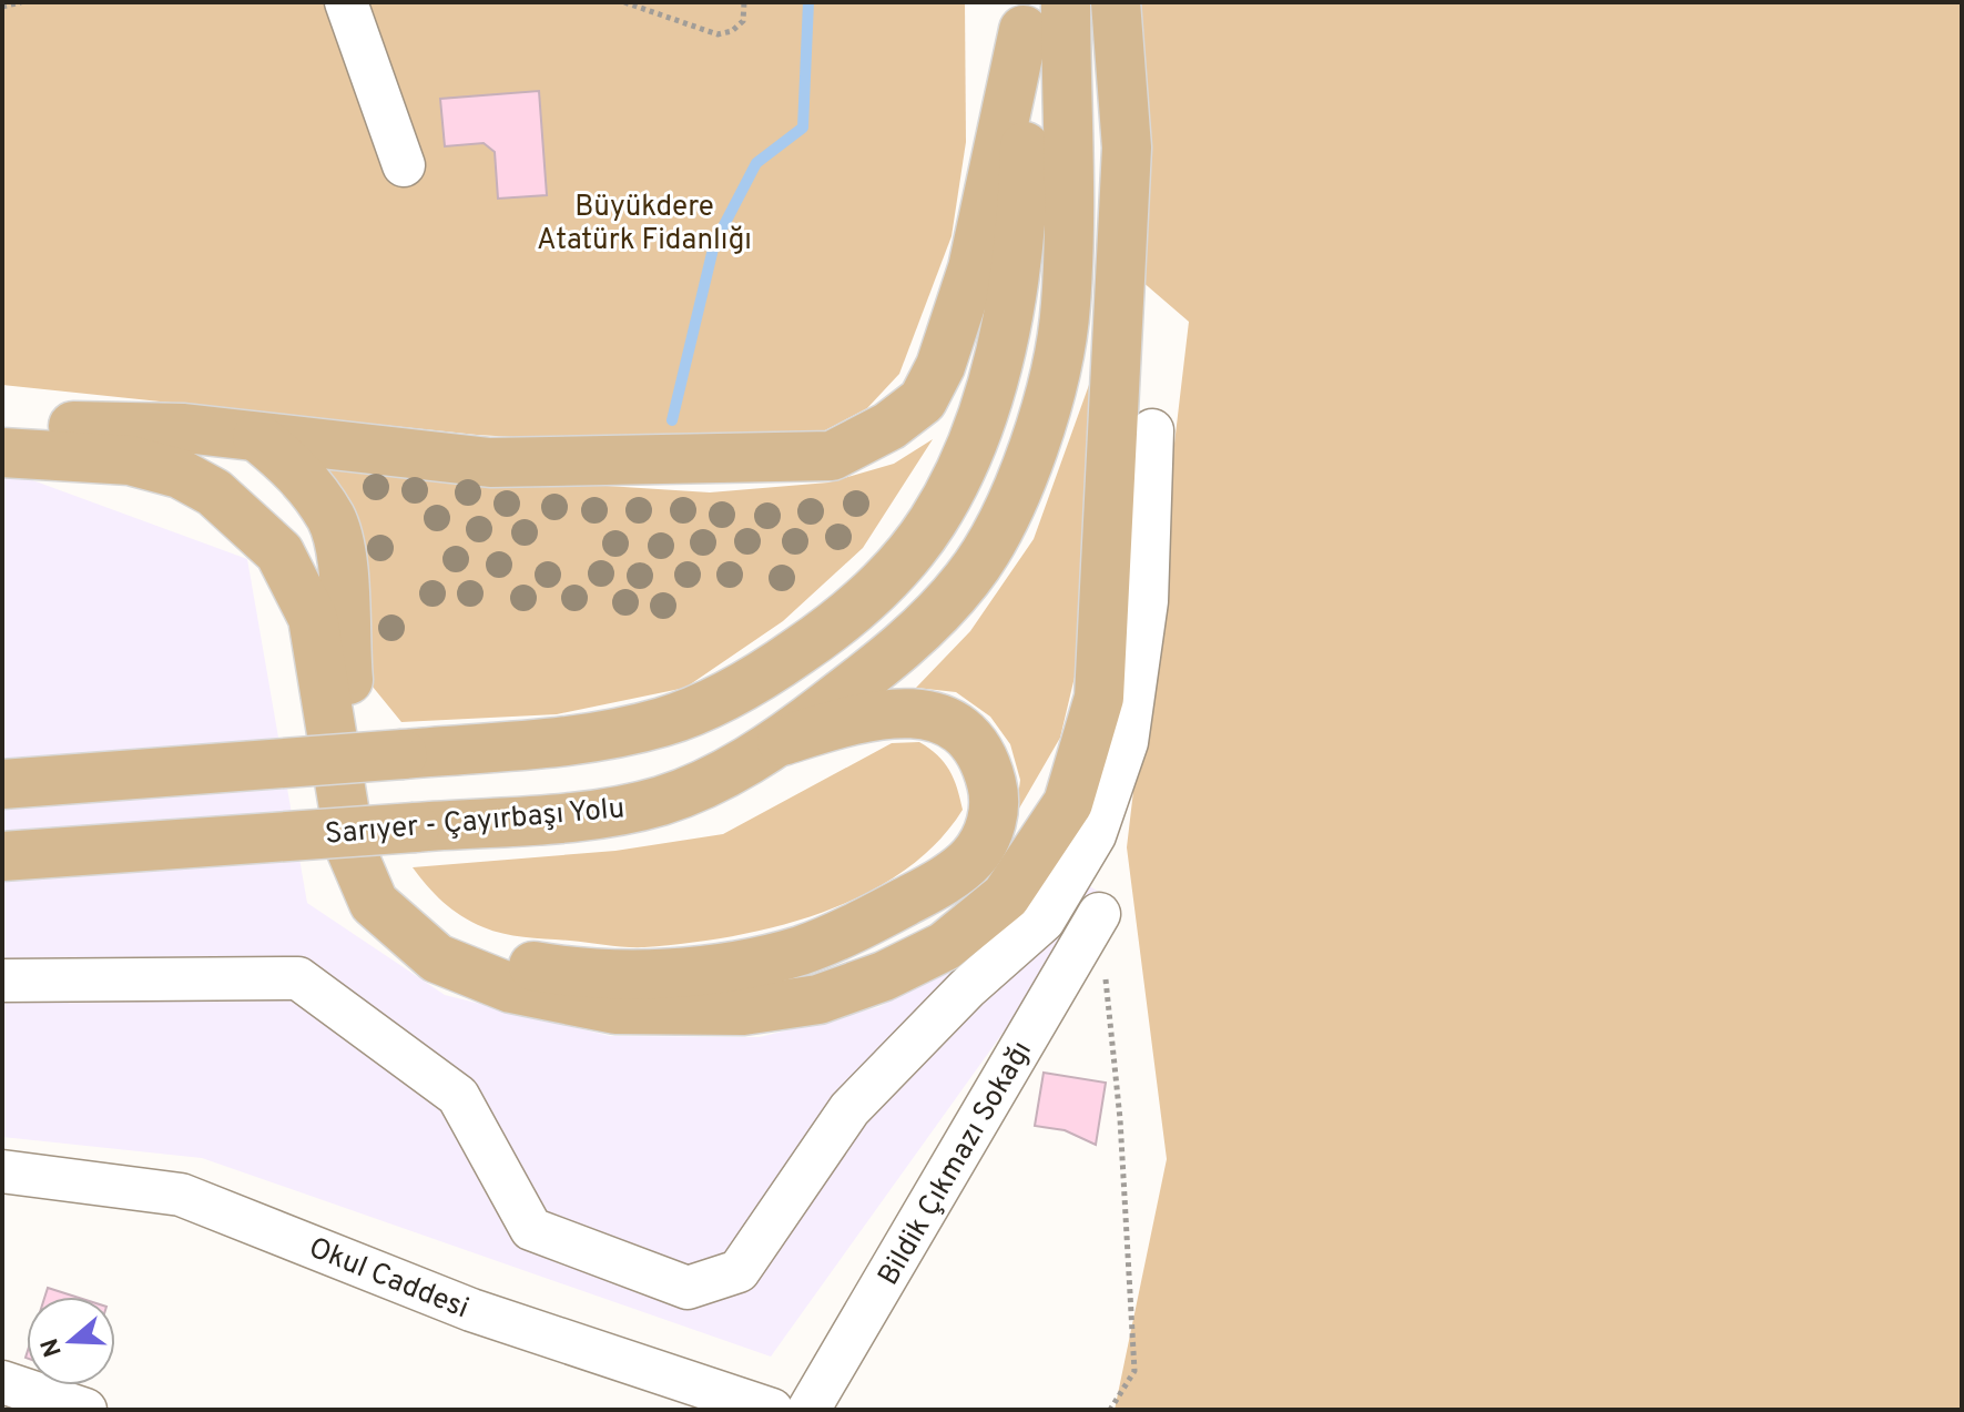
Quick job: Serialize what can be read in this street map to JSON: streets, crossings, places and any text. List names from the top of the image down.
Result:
{
  "streets": {
    "main road": ["Sarıyer - Çayırbaşı Yolu"],
    "street": ["Bildik Çıkmazı Sokağı", "Okul Caddesi"]
  },
  "parks": ["Büyükdere Atatürk Fidanlığı"],
  "north": "left"
}
